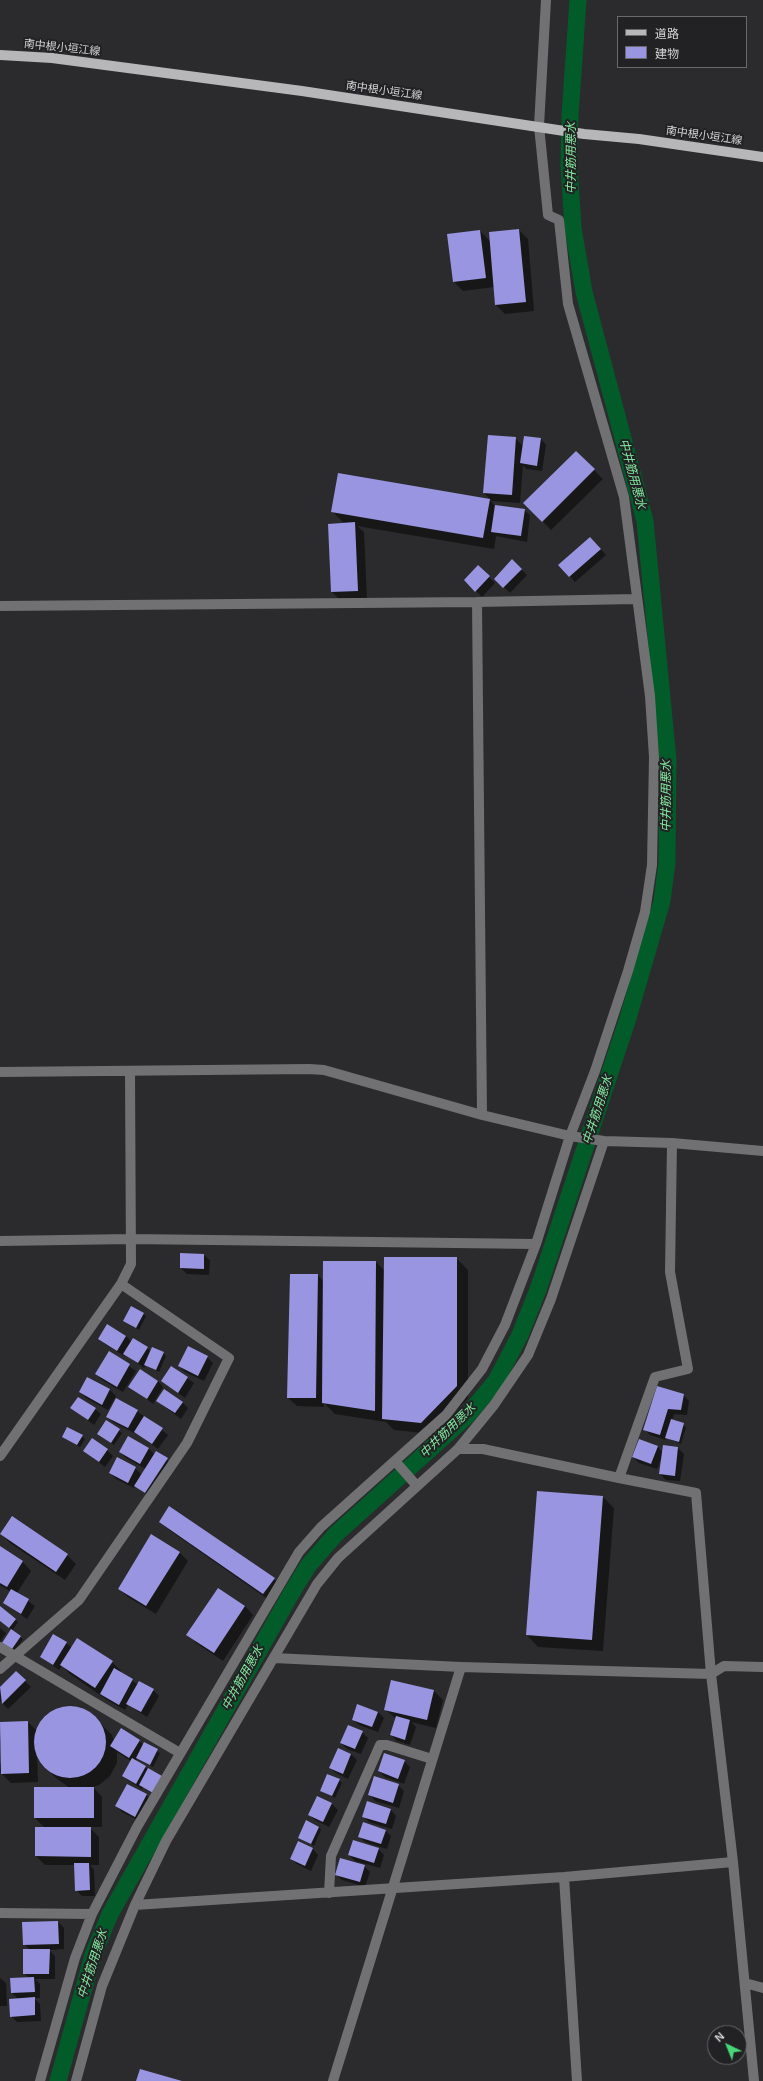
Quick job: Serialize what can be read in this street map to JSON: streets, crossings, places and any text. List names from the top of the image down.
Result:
{
  "streets": {
    "main road": ["南中根小垣江線"]
  },
  "water": ["中井筋用悪水"],
  "legend": ["道路", "建物"],
  "north": "top left"
}
